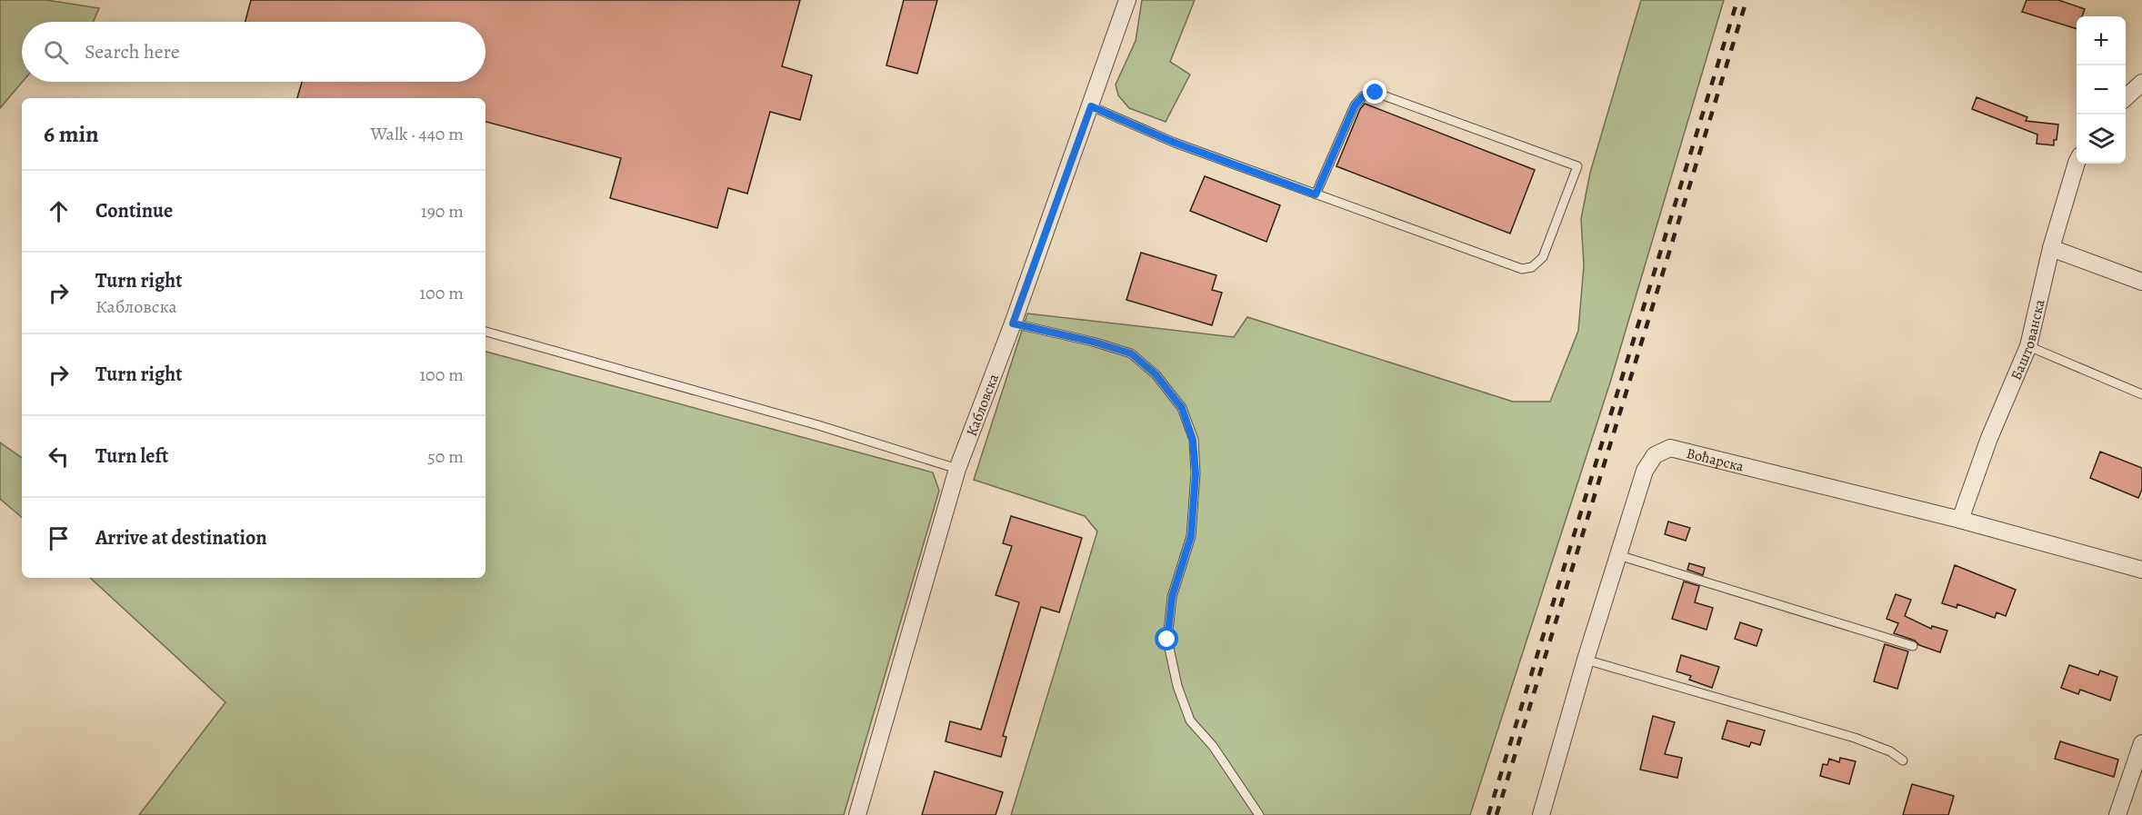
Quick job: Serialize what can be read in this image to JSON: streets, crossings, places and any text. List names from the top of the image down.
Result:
{
  "streets": {
    "street": ["Баштованска", "Кабловска", "Воћарска"]
  },
  "crossings": [
    ["Баштованска", "Воћарска"]
  ],
  "page": {
    "map_buttons": ["+", "−"],
    "search": "Search here",
    "heading": ["6 min", "Walk · 440 m"],
    "list": [
      ["Continue", "190 m"],
      ["Turn right", "Кабловска", "100 m"],
      ["Turn right", "100 m"],
      ["Turn left", "50 m"],
      "Arrive at destination"
    ]
  }
}
